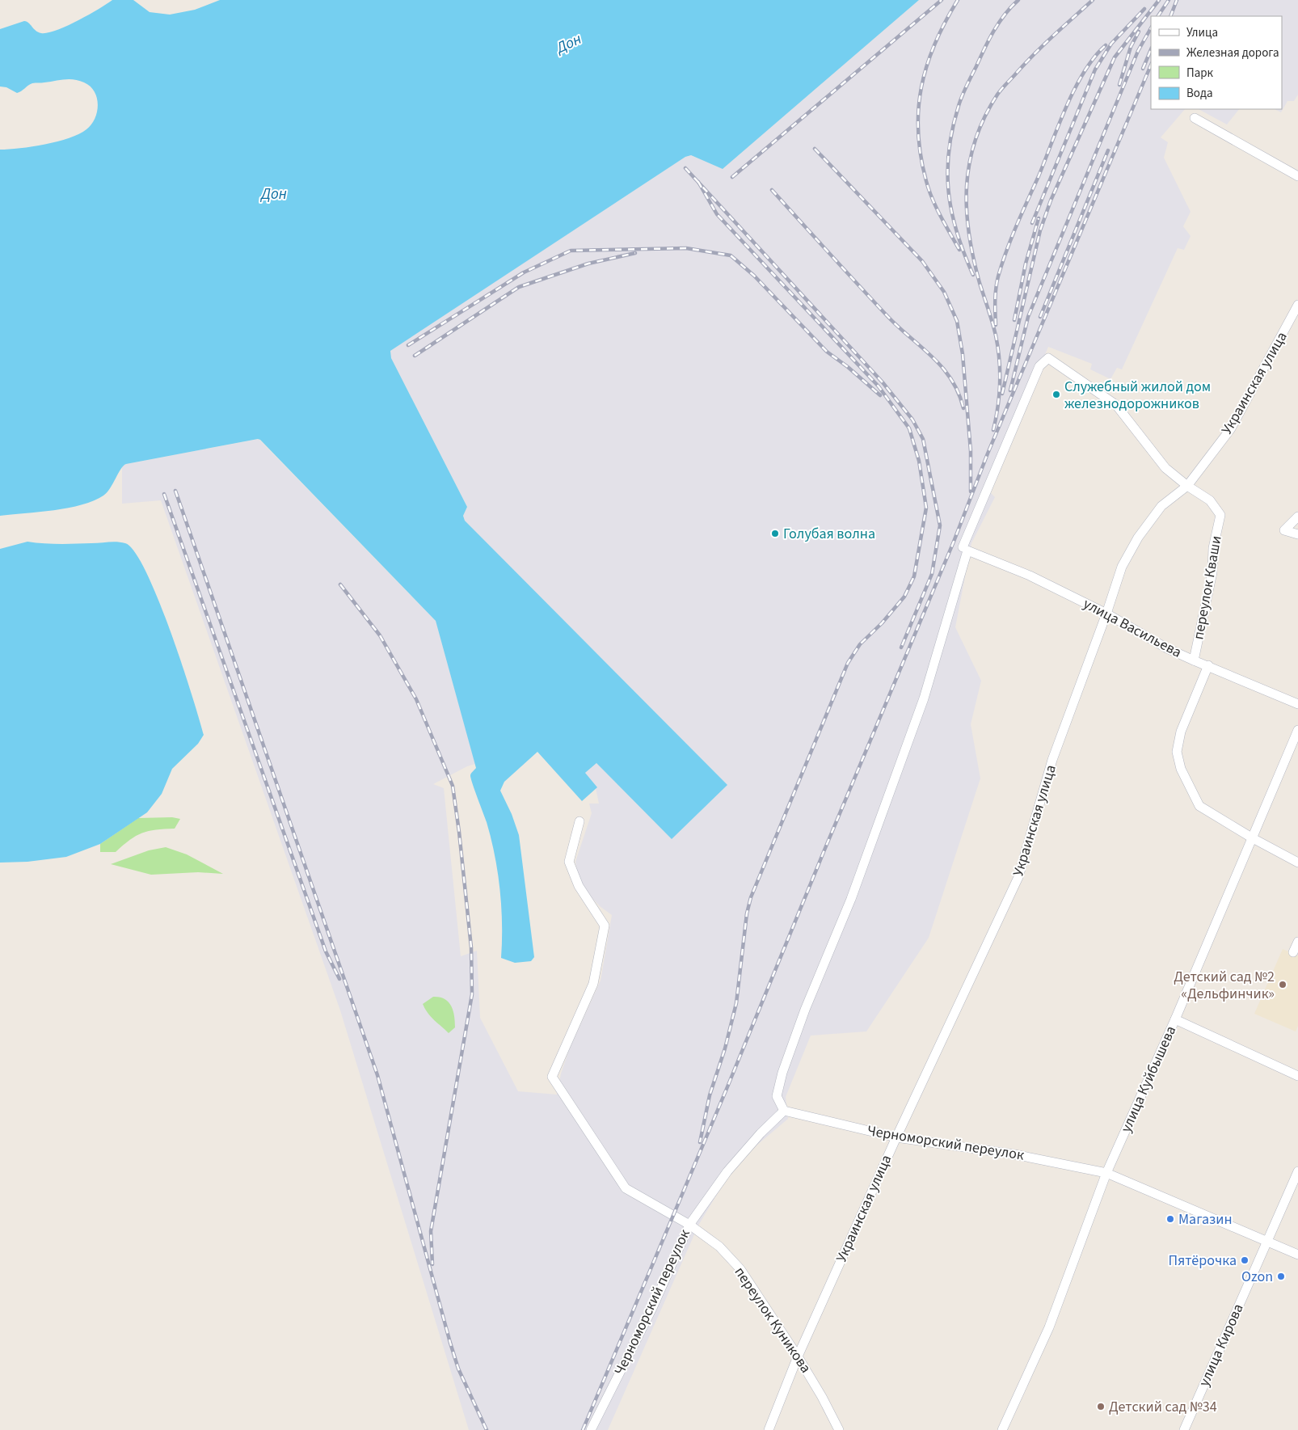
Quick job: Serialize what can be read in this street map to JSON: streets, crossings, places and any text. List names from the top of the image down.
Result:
{
  "streets": {
    "street": [
      "Украинская улица",
      "переулок Кваши",
      "улица Васильева",
      "улица Куйбышева",
      "Черноморский переулок",
      "переулок Куникова",
      "улица Кирова"
    ]
  },
  "crossings": [
    ["Украинская улица", "переулок Кваши"],
    ["Украинская улица", "улица Васильева"],
    ["Украинская улица", "Черноморский переулок"],
    ["Украинская улица", "переулок Куникова"],
    ["переулок Кваши", "улица Васильева"],
    ["улица Куйбышева", "Черноморский переулок"],
    ["Черноморский переулок", "переулок Куникова"],
    ["Черноморский переулок", "улица Кирова"]
  ],
  "water": ["Дон"],
  "places": [
    "Служебный жилой дом железнодорожников",
    "Голубая волна",
    "Детский сад №2 «Дельфинчик»",
    "Магазин",
    "Пятёрочка",
    "Ozon",
    "Детский сад №34"
  ],
  "legend": [
    "Улица",
    "Железная дорога",
    "Парк",
    "Вода"
  ]
}
